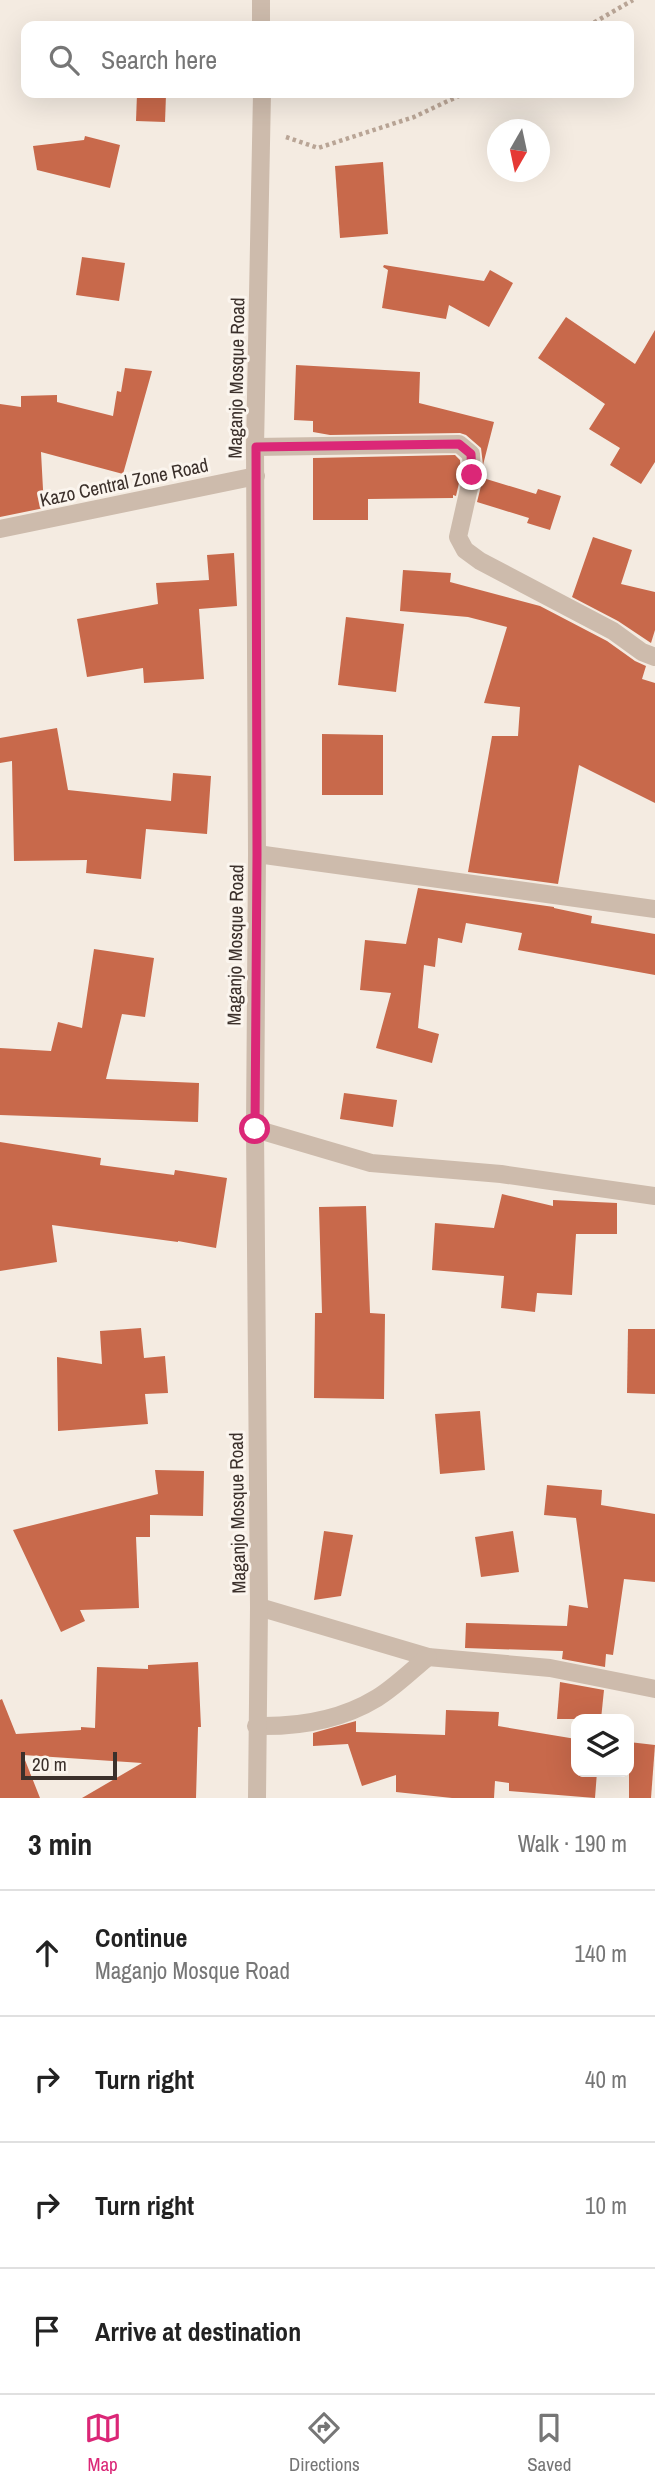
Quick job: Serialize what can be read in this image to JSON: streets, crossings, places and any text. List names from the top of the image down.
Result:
{
  "streets": {
    "street": ["Maganjo Mosque Road", "Kazo Central Zone Road"]
  },
  "crossings": [
    ["Maganjo Mosque Road", "Kazo Central Zone Road"]
  ],
  "scale_bar": "20 m",
  "north": "bottom",
  "page": {
    "search": "Search here",
    "scale": "20 m",
    "heading": ["3 min", "Walk · 190 m"],
    "list": [
      ["Continue", "Maganjo Mosque Road", "140 m"],
      ["Turn right", "40 m"],
      ["Turn right", "10 m"],
      "Arrive at destination"
    ],
    "nav": ["Map", "Directions", "Saved"]
  }
}
